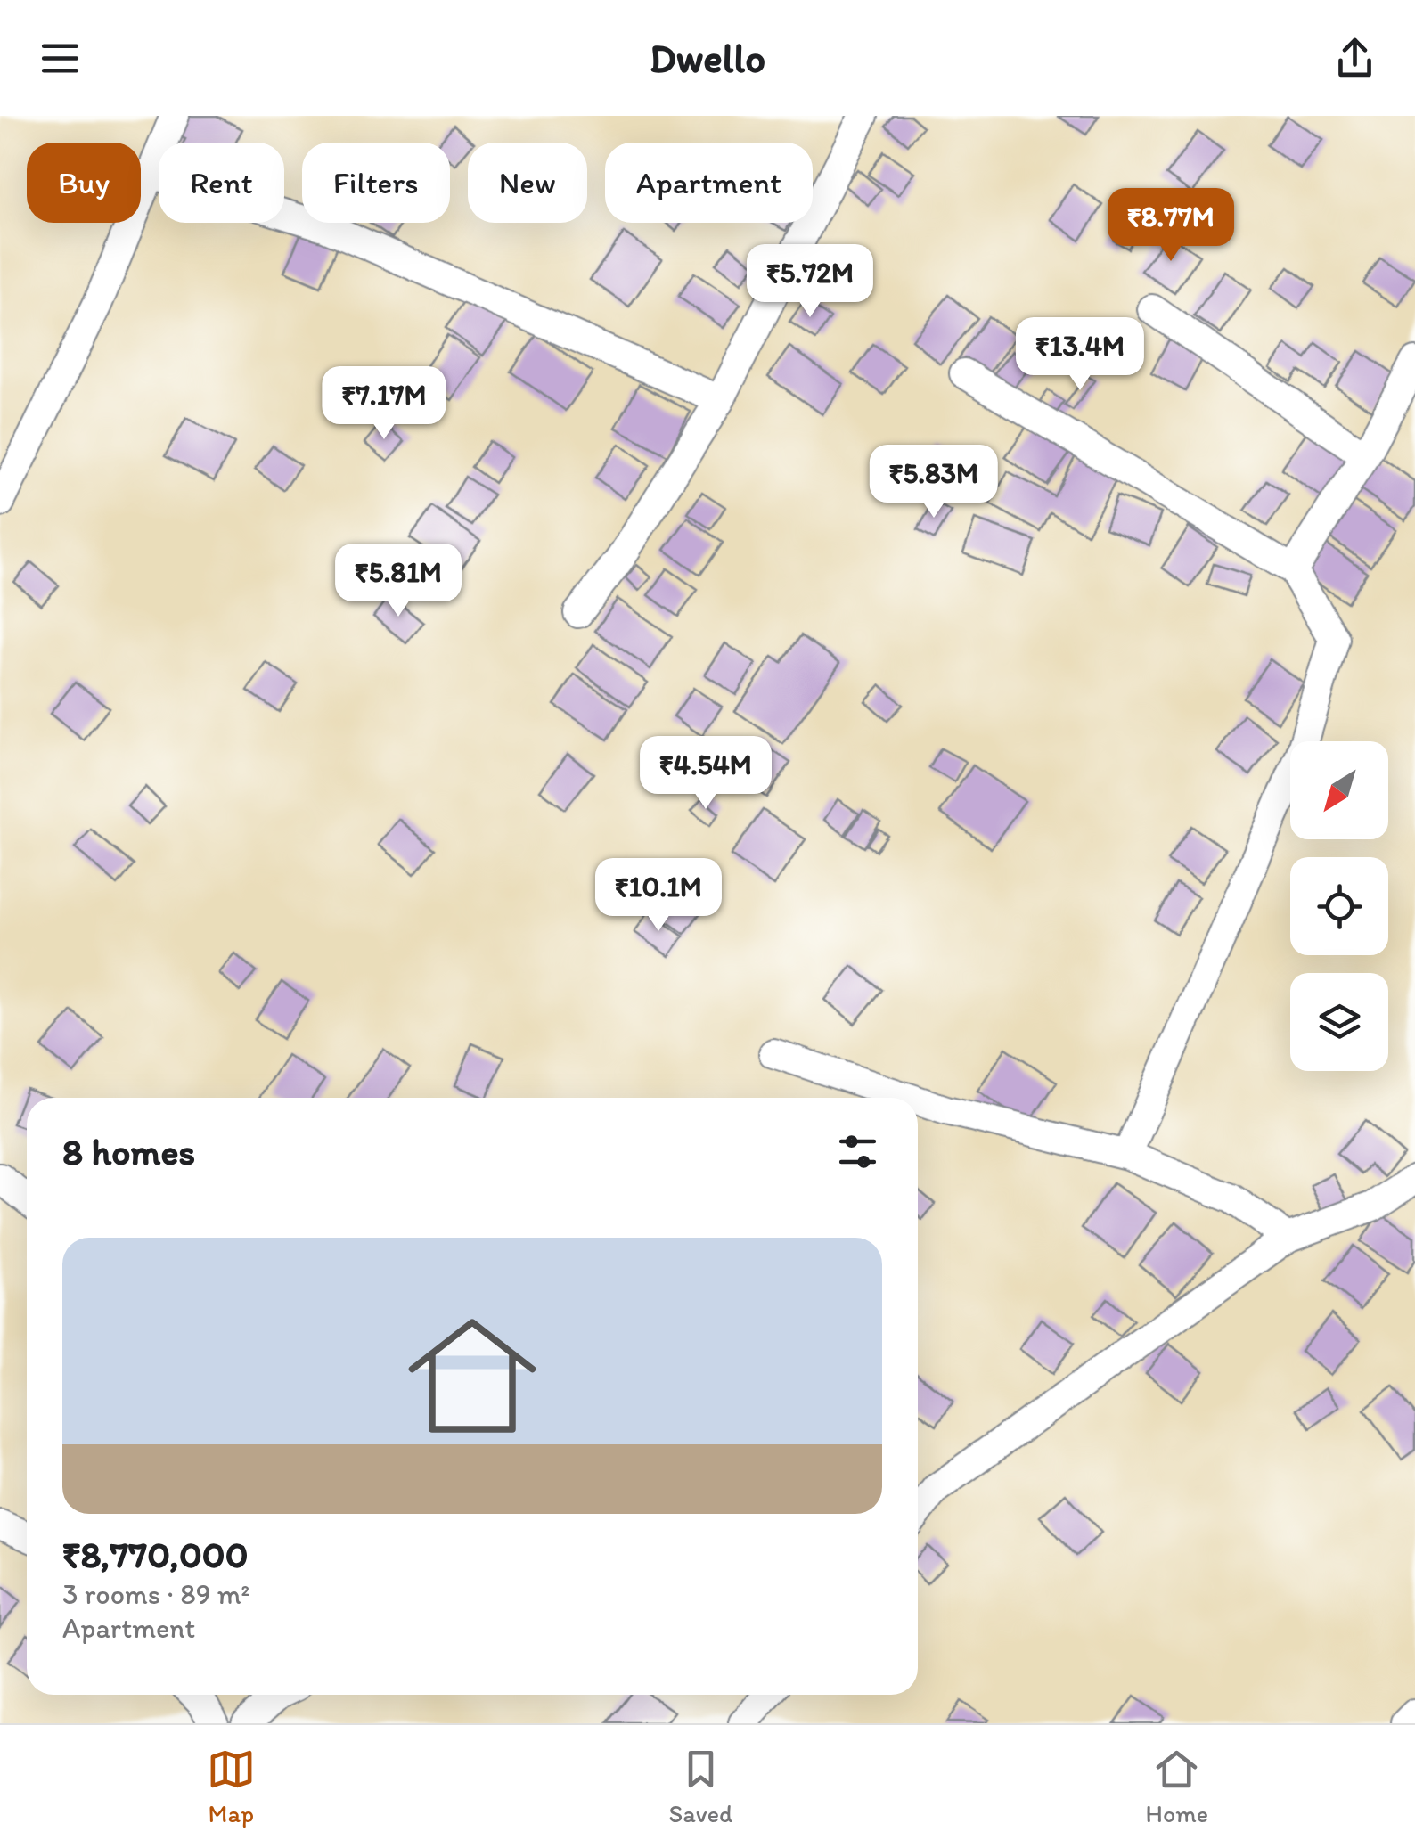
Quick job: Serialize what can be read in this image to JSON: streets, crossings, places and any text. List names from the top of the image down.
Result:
{
  "north": "bottom left",
  "page": {
    "header": "Dwello",
    "chip": [
      "Buy",
      "Rent",
      "Filters",
      "New",
      "Apartment"
    ],
    "price": [
      "₹8.77M",
      "₹5.72M",
      "₹13.4M",
      "₹7.17M",
      "₹5.83M",
      "₹5.81M",
      "₹4.54M",
      "₹10.1M"
    ],
    "heading": "8 homes",
    "list": [
      {
        "name": "₹8,770,000",
        "note": "3 rooms · 89 m² · Apartment"
      }
    ],
    "tabs": ["Map", "Saved", "Home"]
  }
}
